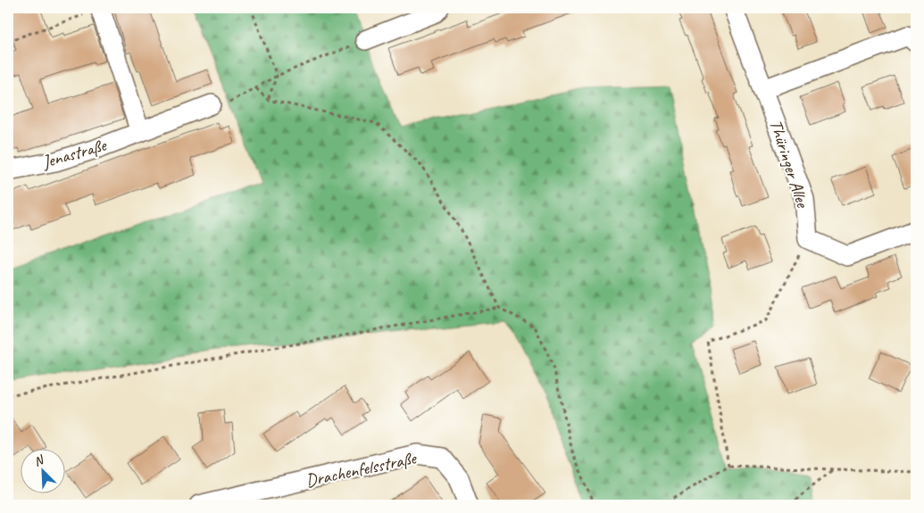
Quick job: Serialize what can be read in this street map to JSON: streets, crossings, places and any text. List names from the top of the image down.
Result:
{
  "streets": {
    "street": ["Jenastraße", "Thüringer Allee", "Drachenfelsstraße"]
  },
  "north": "top left"
}
